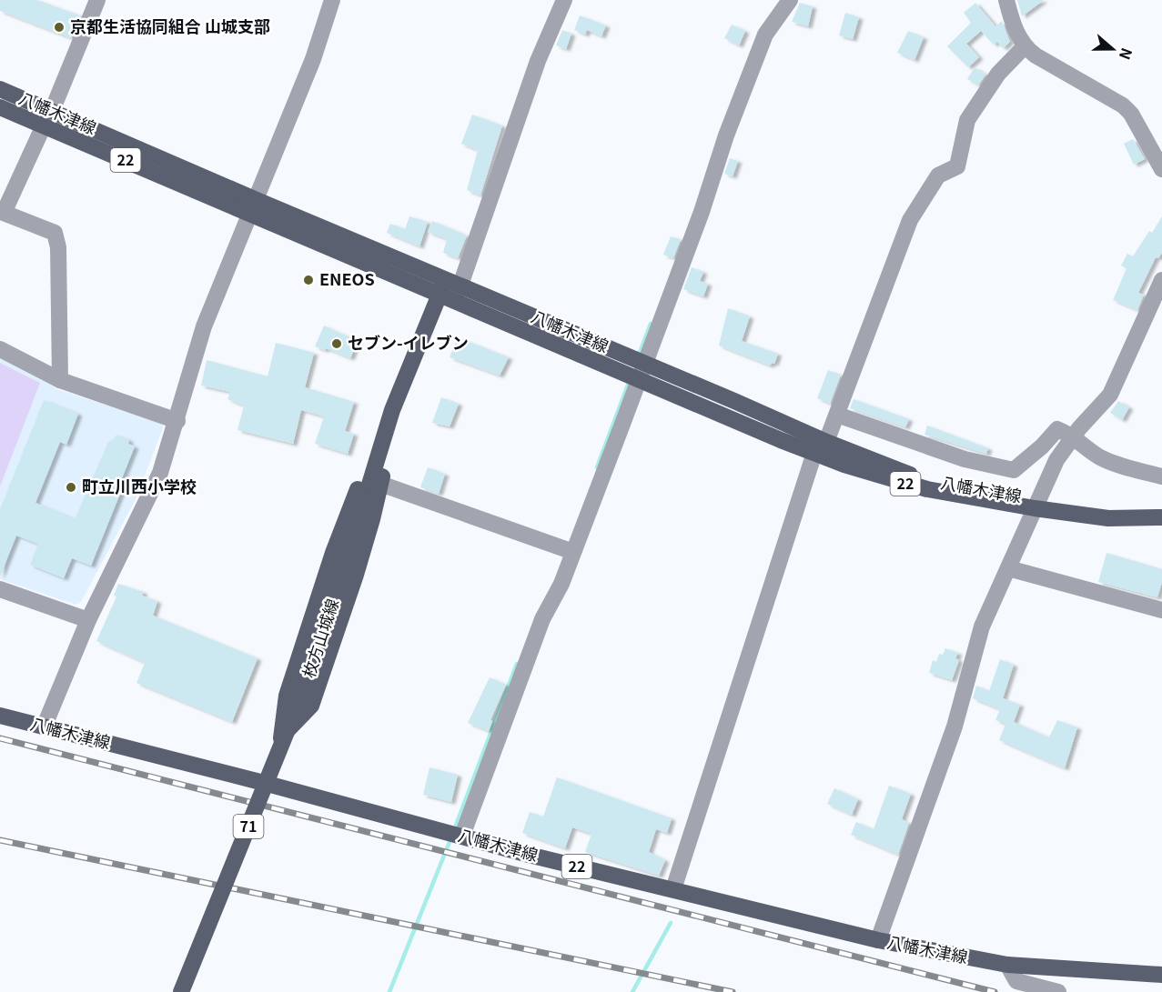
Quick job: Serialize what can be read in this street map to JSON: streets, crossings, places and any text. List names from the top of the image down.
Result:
{
  "streets": {
    "main road": [
      "八幡木津線",
      "22",
      "枚方山城線",
      "71"
    ]
  },
  "crossings": [
    ["八幡木津線", "枚方山城線"],
    ["八幡木津線", "71"],
    ["枚方山城線", "71"]
  ],
  "places": [
    "京都生活協同組合 山城支部",
    "ENEOS",
    "セブン-イレブン",
    "町立川西小学校"
  ],
  "north": "right"
}
